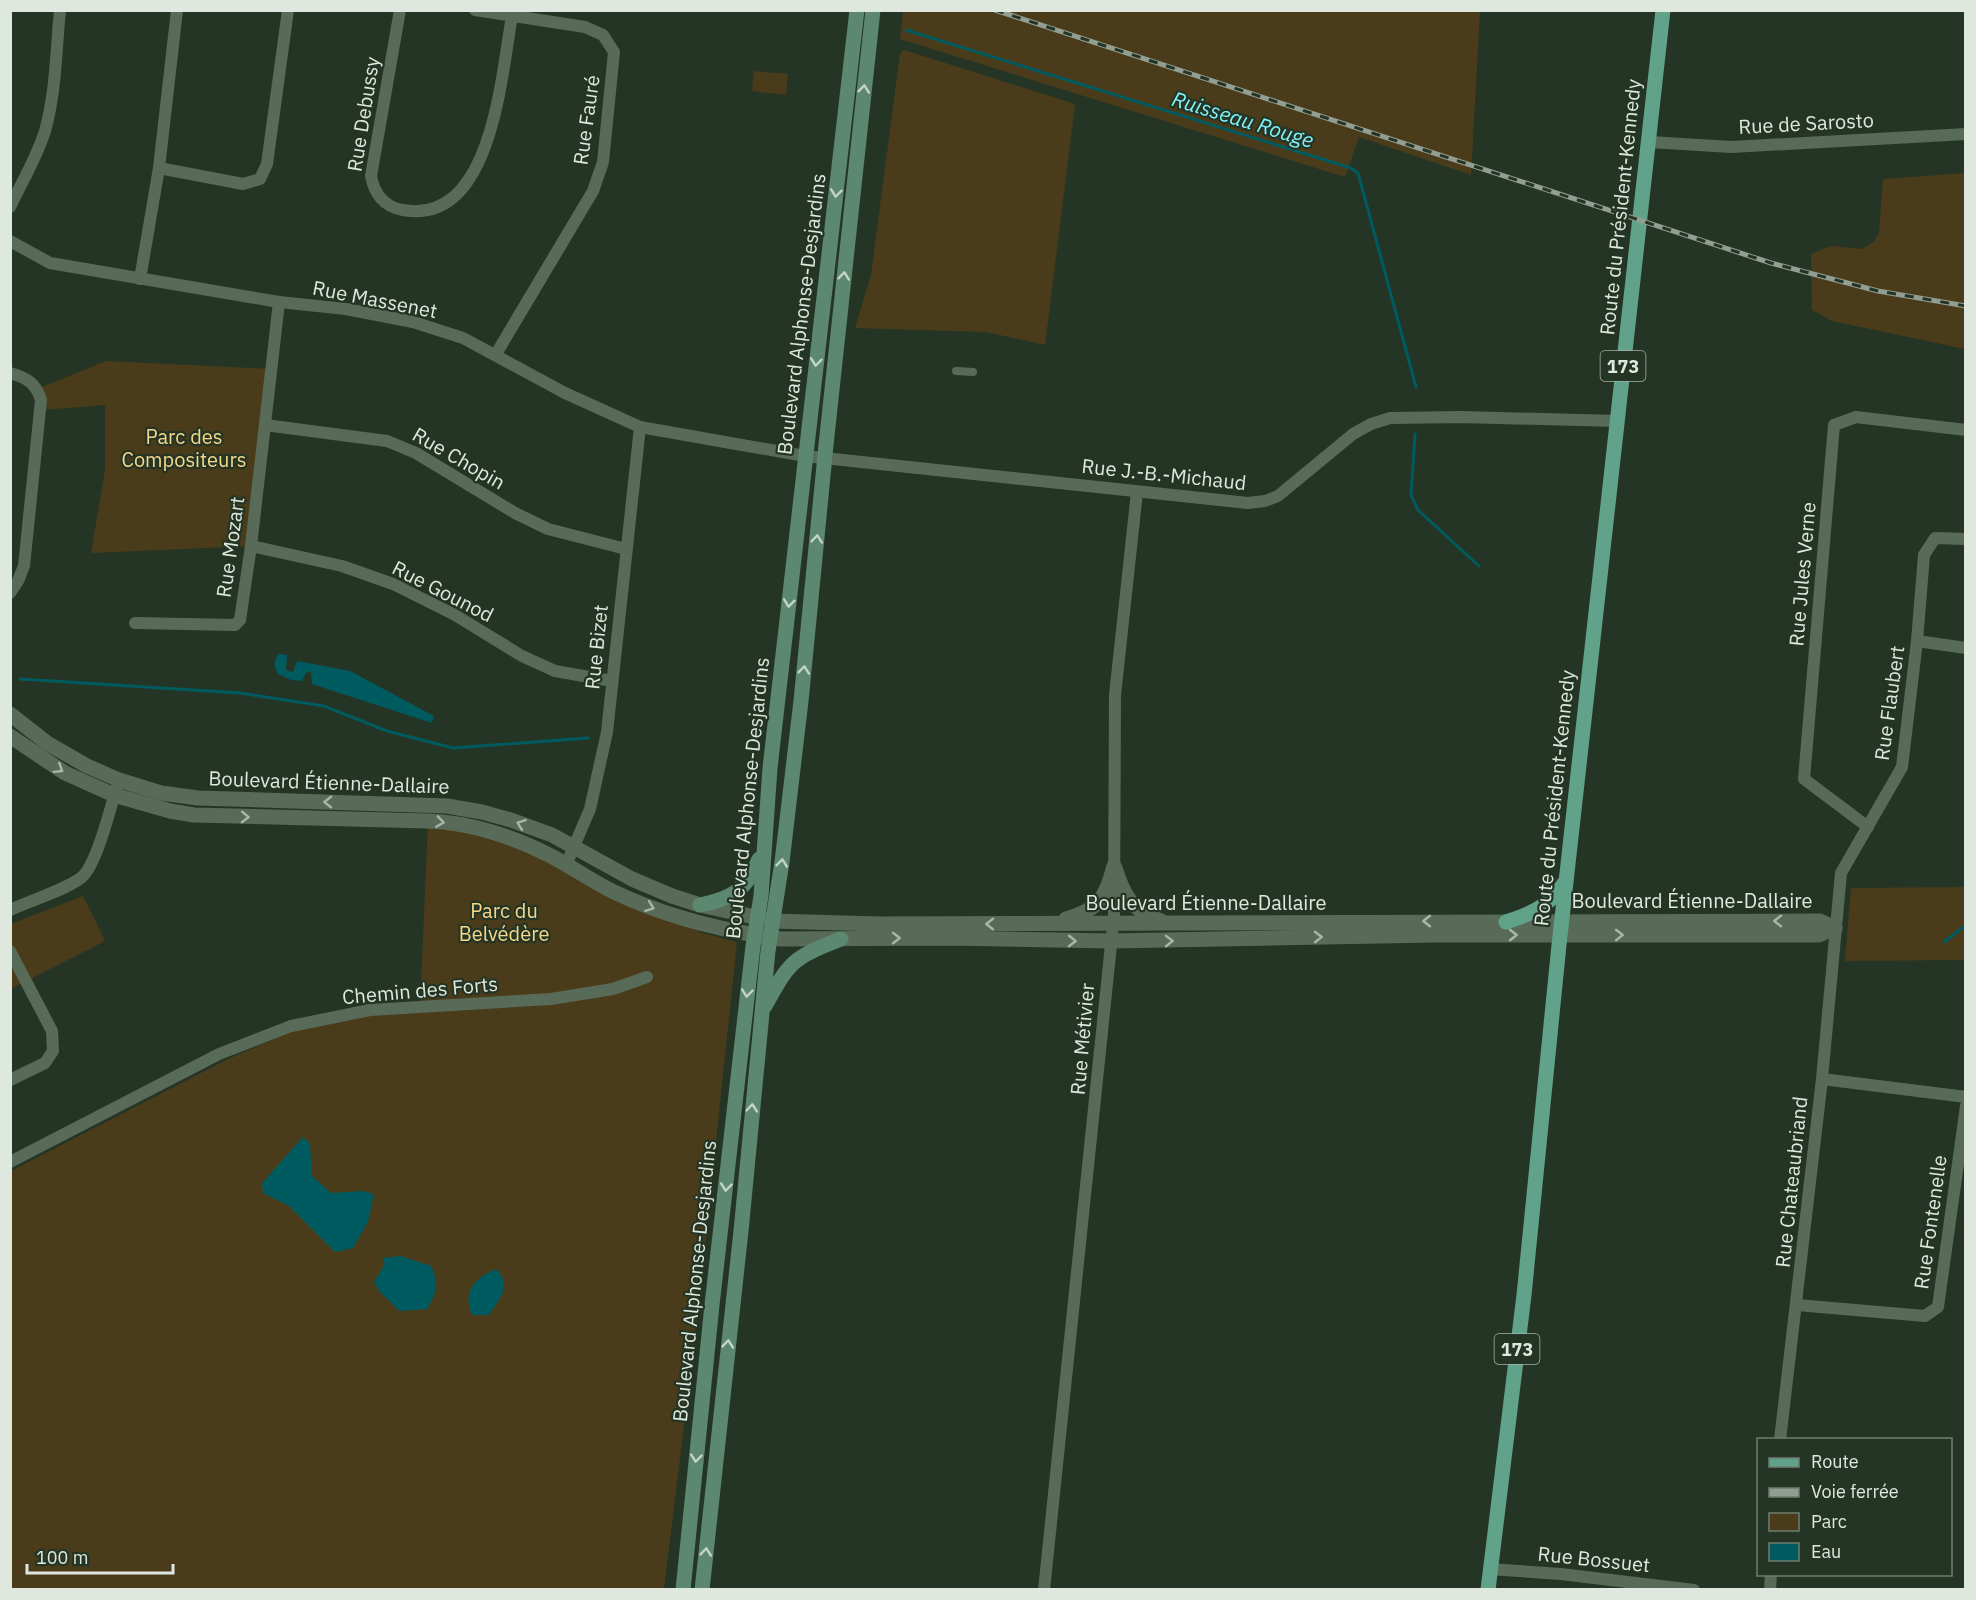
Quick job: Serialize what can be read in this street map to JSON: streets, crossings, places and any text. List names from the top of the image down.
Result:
{
  "streets": {
    "main road": ["Route du Président-Kennedy", "Boulevard Alphonse-Desjardins", "173"],
    "street": [
      "Rue Debussy",
      "Rue Fauré",
      "Rue de Sarosto",
      "Rue Massenet",
      "Rue Chopin",
      "Rue J.-B.-Michaud",
      "Rue Mozart",
      "Rue Jules Verne",
      "Rue Gounod",
      "Rue Bizet",
      "Rue Flaubert",
      "Boulevard Étienne-Dallaire",
      "Chemin des Forts",
      "Rue Métivier",
      "Rue Chateaubriand",
      "Rue Fontenelle",
      "Rue Bossuet"
    ]
  },
  "crossings": [
    ["Rue Debussy", "Rue Fauré"],
    ["Rue Fauré", "Rue Massenet"],
    ["Rue de Sarosto", "Route du Président-Kennedy"],
    ["Route du Président-Kennedy", "Rue J.-B.-Michaud"],
    ["Route du Président-Kennedy", "Boulevard Étienne-Dallaire"],
    ["Route du Président-Kennedy", "Rue Bossuet"],
    ["Rue Massenet", "Boulevard Alphonse-Desjardins"],
    ["Rue Massenet", "Rue J.-B.-Michaud"],
    ["Rue Massenet", "Rue Mozart"],
    ["Rue Massenet", "Rue Bizet"],
    ["Boulevard Alphonse-Desjardins", "Rue J.-B.-Michaud"],
    ["Boulevard Alphonse-Desjardins", "Boulevard Étienne-Dallaire"],
    ["Rue Chopin", "Rue Mozart"],
    ["Rue Chopin", "Rue Bizet"],
    ["Rue J.-B.-Michaud", "Rue Métivier"],
    ["Rue Mozart", "Rue Gounod"],
    ["Rue Jules Verne", "Rue Flaubert"],
    ["Rue Gounod", "Rue Bizet"],
    ["Rue Bizet", "Boulevard Étienne-Dallaire"],
    ["Rue Flaubert", "Boulevard Étienne-Dallaire"],
    ["Rue Flaubert", "Rue Chateaubriand"],
    ["Boulevard Étienne-Dallaire", "Rue Métivier"],
    ["Boulevard Étienne-Dallaire", "Rue Chateaubriand"],
    ["Rue Chateaubriand", "Rue Fontenelle"]
  ],
  "water": ["Ruisseau Rouge"],
  "parks": ["Parc des Compositeurs", "Parc du Belvédère"],
  "legend": [
    "Route",
    "Voie ferrée",
    "Parc",
    "Eau"
  ],
  "scale_bar": "100 m"
}
